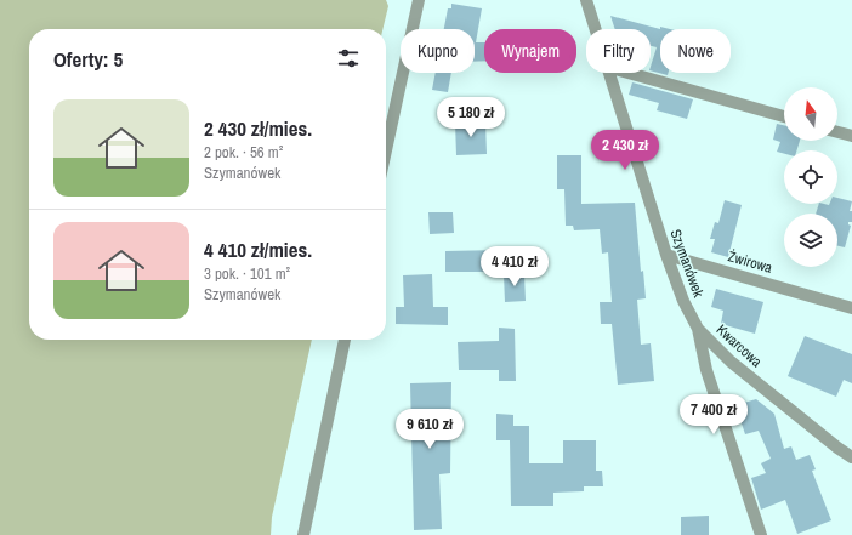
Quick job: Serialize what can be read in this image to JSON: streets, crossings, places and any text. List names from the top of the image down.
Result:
{
  "streets": {
    "street": ["Żwirowa", "Szymanówek", "Kwarcowa"]
  },
  "crossings": [
    ["Żwirowa", "Szymanówek"],
    ["Szymanówek", "Kwarcowa"]
  ],
  "north": "top",
  "page": {
    "chip": [
      "Kupno",
      "Wynajem",
      "Filtry",
      "Nowe"
    ],
    "heading": "Oferty: 5",
    "list": [
      {
        "name": "2 430 zł/mies.",
        "note": "2 pok. · 56 m² · Szymanówek"
      },
      {
        "name": "4 410 zł/mies.",
        "note": "3 pok. · 101 m² · Szymanówek"
      }
    ],
    "price": [
      "5 180 zł",
      "2 430 zł",
      "4 410 zł",
      "7 400 zł",
      "9 610 zł"
    ]
  }
}
